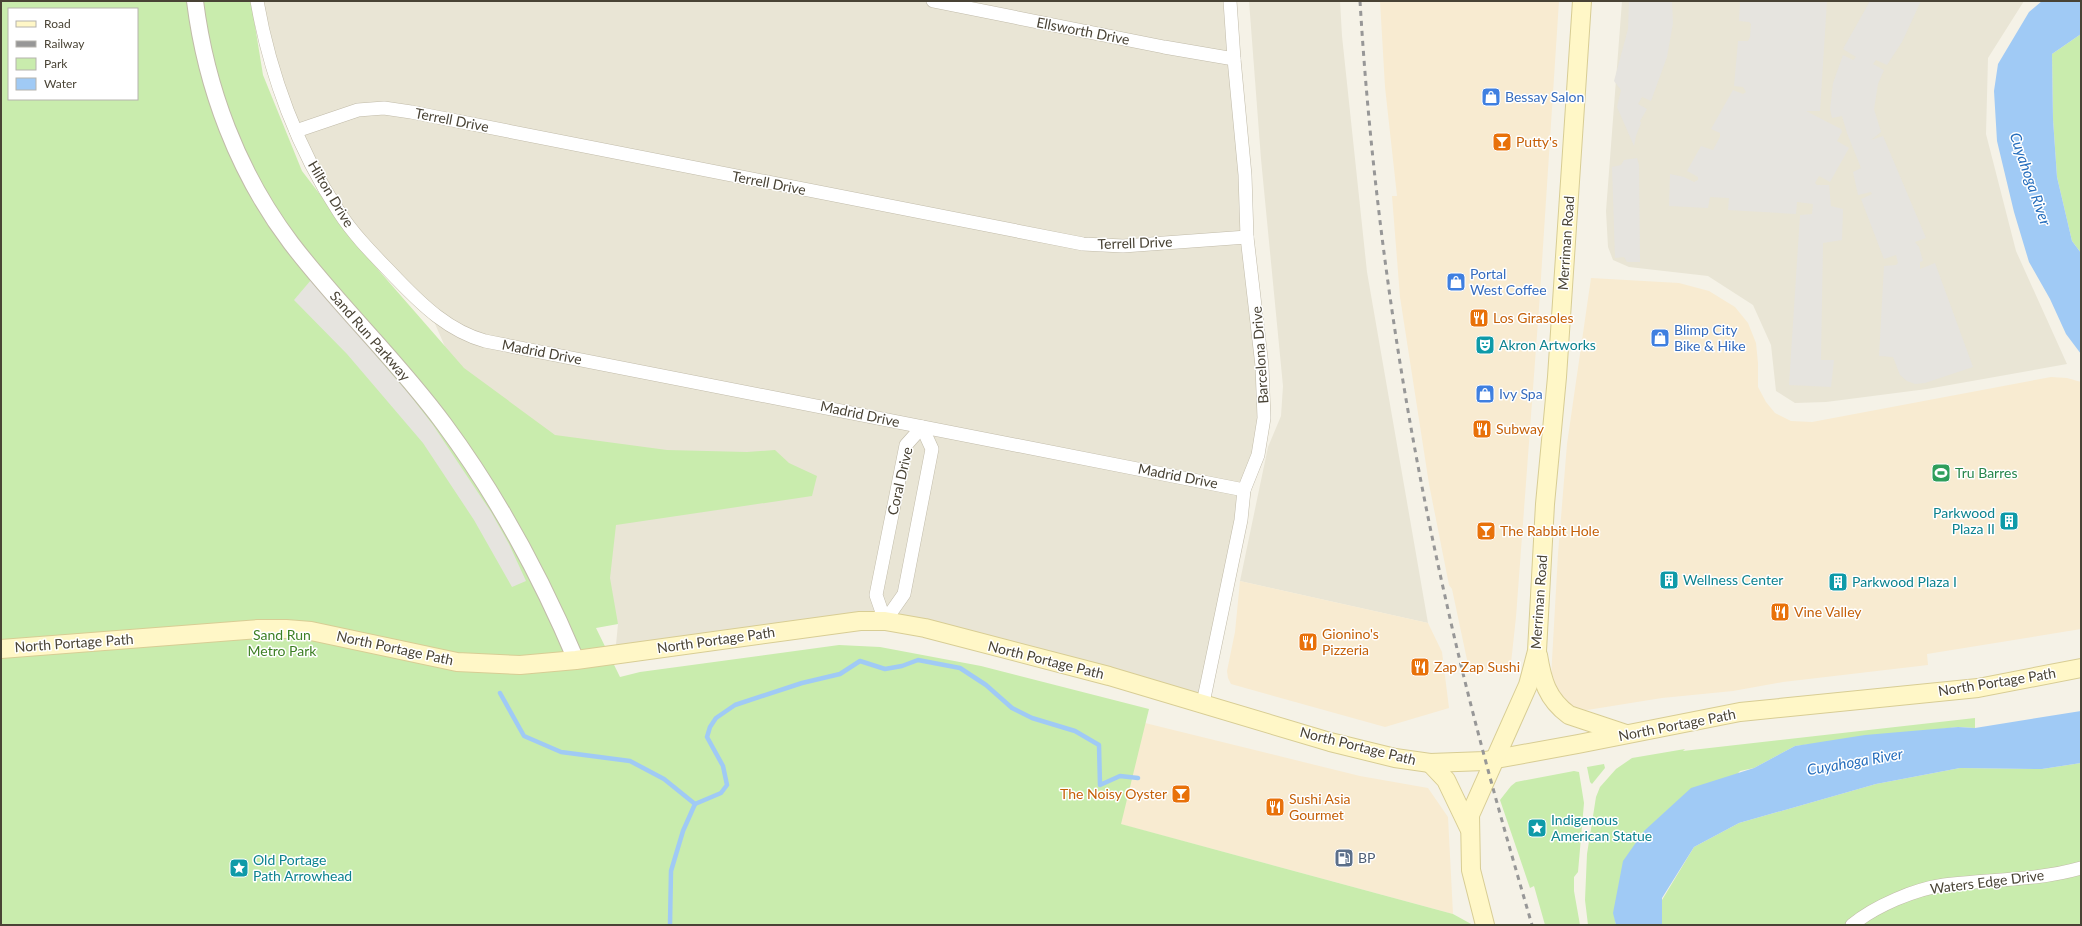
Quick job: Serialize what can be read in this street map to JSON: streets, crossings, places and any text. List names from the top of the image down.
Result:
{
  "streets": {
    "main road": ["Merriman Road", "North Portage Path"],
    "street": [
      "Ellsworth Drive",
      "Terrell Drive",
      "Hilton Drive",
      "Sand Run Parkway",
      "Madrid Drive",
      "Barcelona Drive",
      "Coral Drive",
      "Waters Edge Drive"
    ]
  },
  "crossings": [
    ["Ellsworth Drive", "Barcelona Drive"],
    ["Terrell Drive", "Hilton Drive"],
    ["Terrell Drive", "Barcelona Drive"],
    ["Hilton Drive", "Madrid Drive"],
    ["Merriman Road", "North Portage Path"],
    ["Sand Run Parkway", "North Portage Path"],
    ["Madrid Drive", "Barcelona Drive"],
    ["Madrid Drive", "Coral Drive"],
    ["Barcelona Drive", "North Portage Path"],
    ["Coral Drive", "North Portage Path"]
  ],
  "water": ["Cuyahoga River"],
  "parks": ["Sand Run Metro Park"],
  "places": {
    "shop": [
      "Bessay Salon",
      "Portal West Coffee",
      "Blimp City Bike & Hike",
      "Ivy Spa"
    ],
    "bar": ["Putty's", "The Rabbit Hole", "The Noisy Oyster"],
    "restaurant": [
      "Los Girasoles",
      "Subway",
      "Vine Valley",
      "Gionino's Pizzeria",
      "Zap Zap Sushi",
      "Sushi Asia Gourmet"
    ],
    "theatre": ["Akron Artworks"],
    "sports": ["Tru Barres"],
    "building": ["Parkwood Plaza II", "Wellness Center", "Parkwood Plaza I"],
    "place": ["Indigenous American Statue", "Old Portage Path Arrowhead"],
    "fuel station": ["BP"]
  },
  "legend": [
    "Road",
    "Railway",
    "Park",
    "Water"
  ]
}
